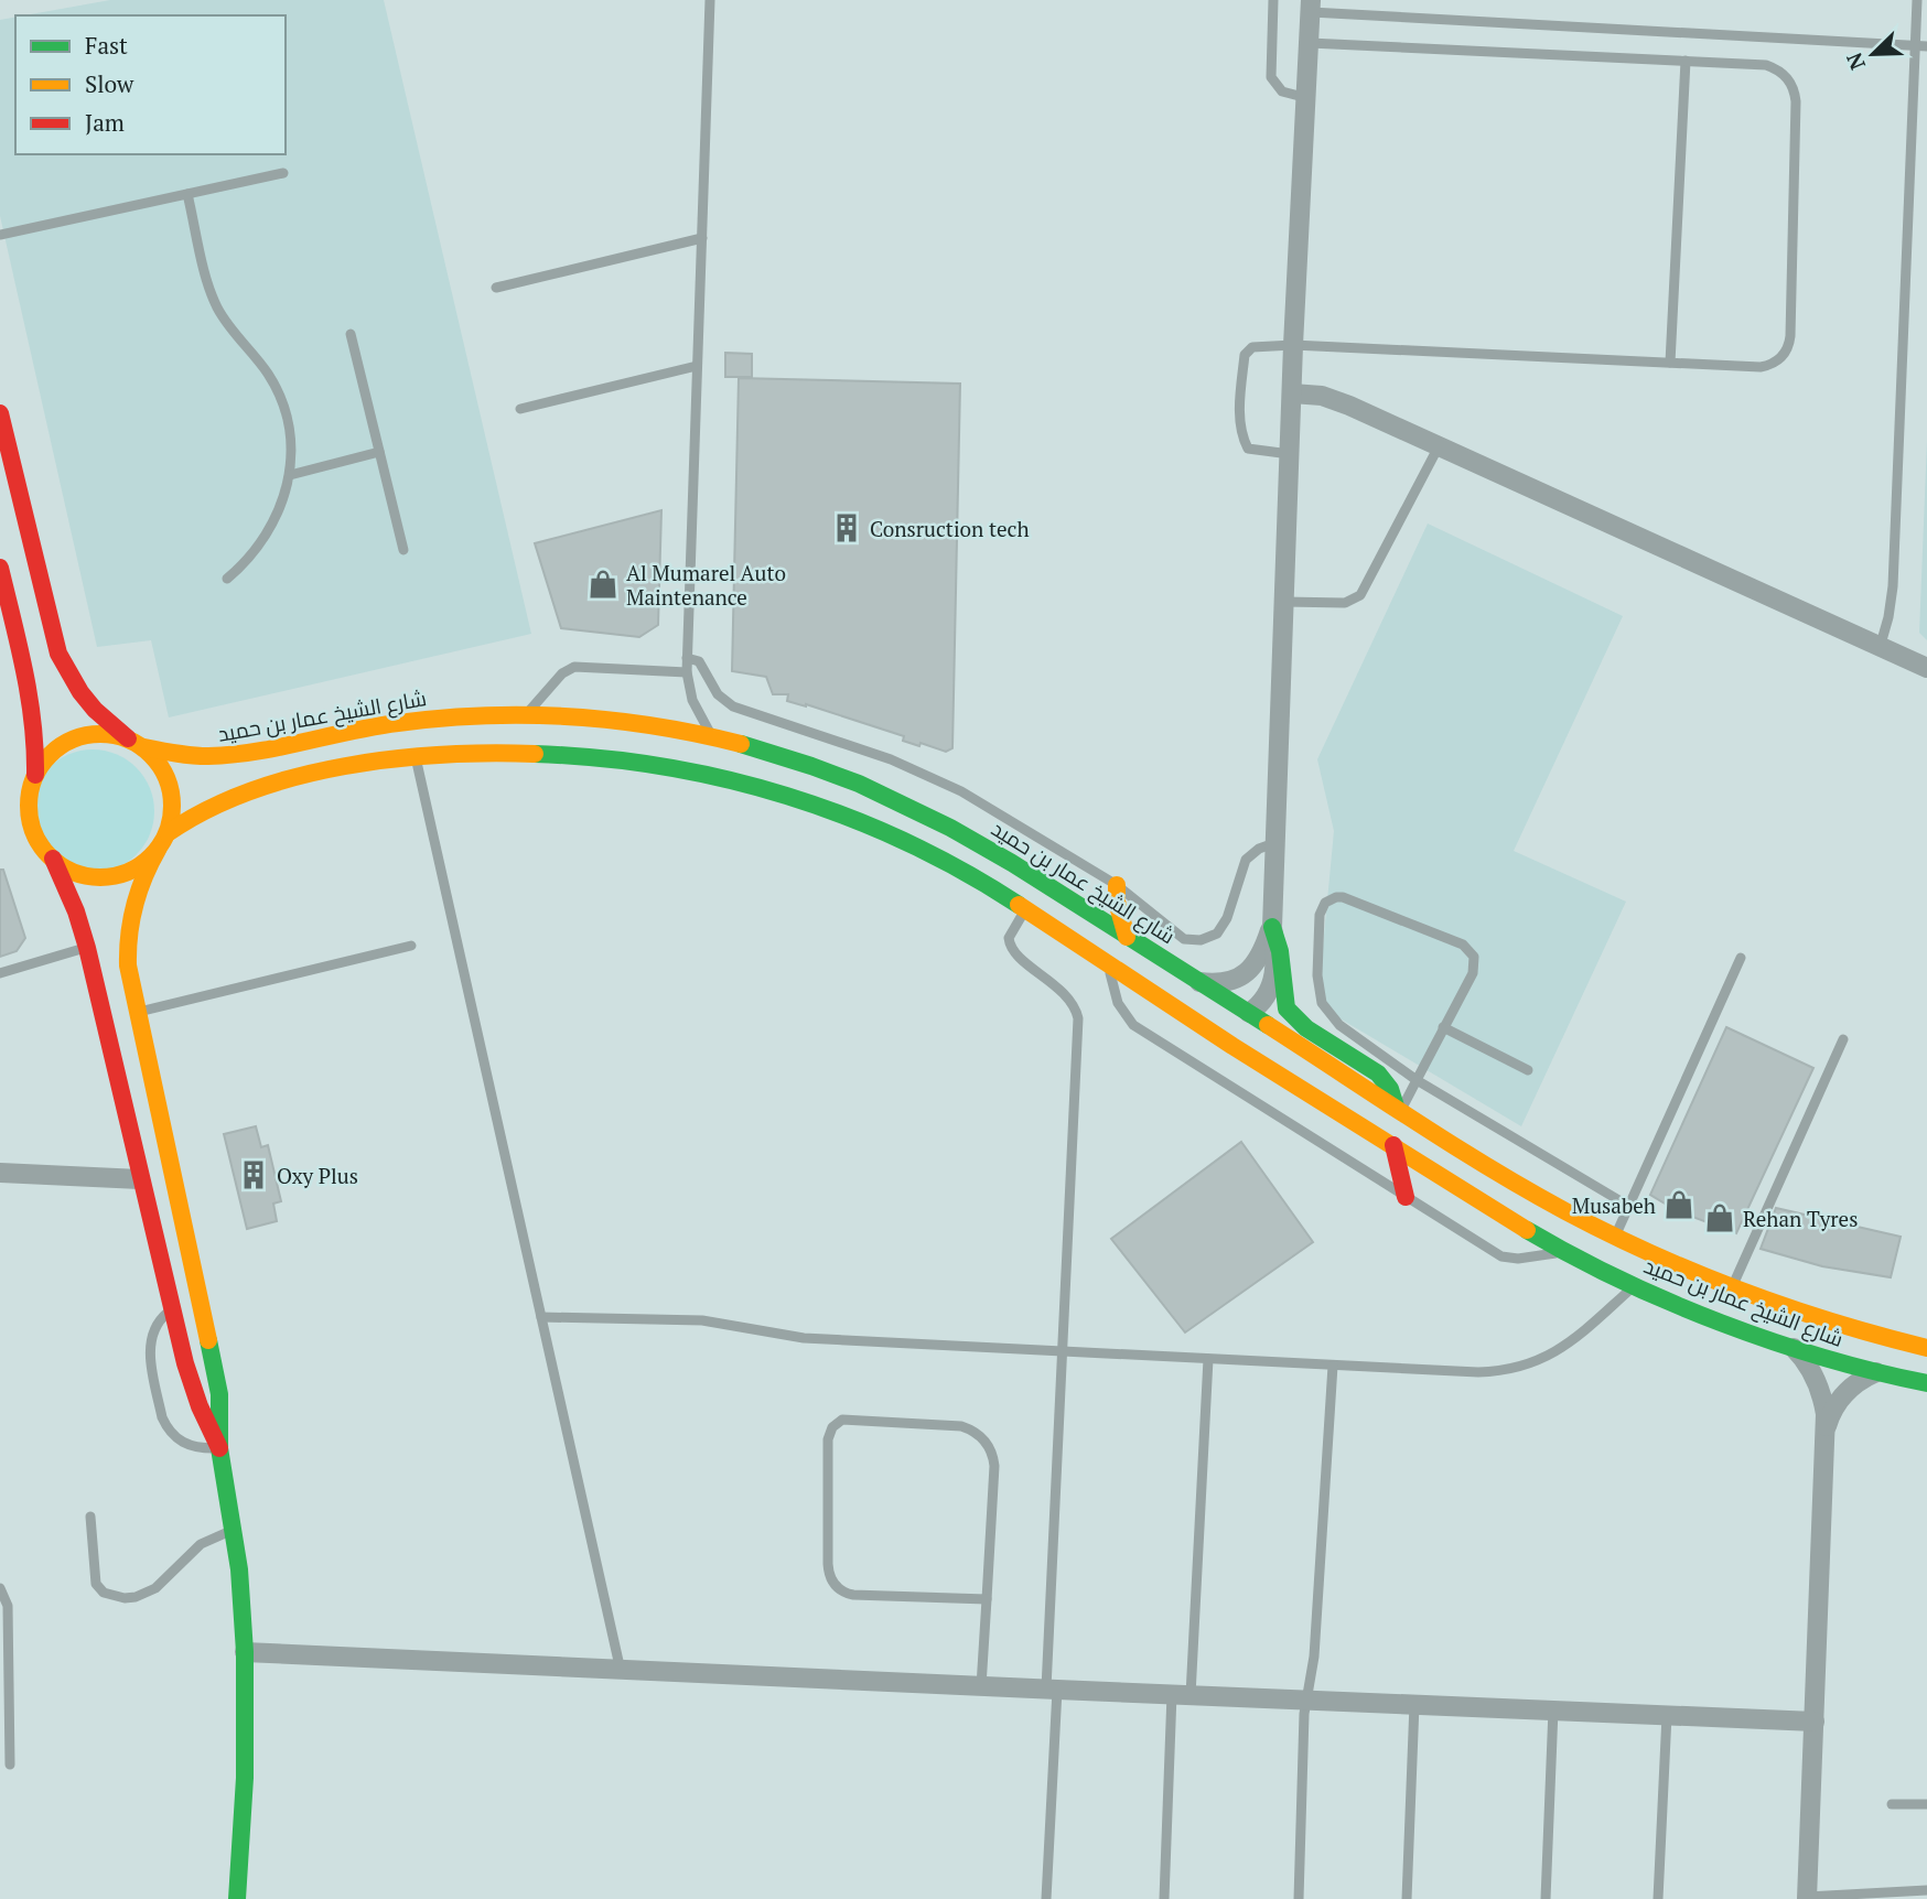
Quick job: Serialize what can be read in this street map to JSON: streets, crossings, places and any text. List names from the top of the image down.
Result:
{
  "streets": {
    "street": ["شارع الشيخ عمار بن حميد"]
  },
  "places": {
    "building": ["Consruction tech", "Oxy Plus"],
    "shop": ["Al Mumarel Auto Maintenance", "Musabeh", "Rehan Tyres"]
  },
  "legend": ["Fast", "Slow", "Jam"],
  "north": "bottom left"
}
